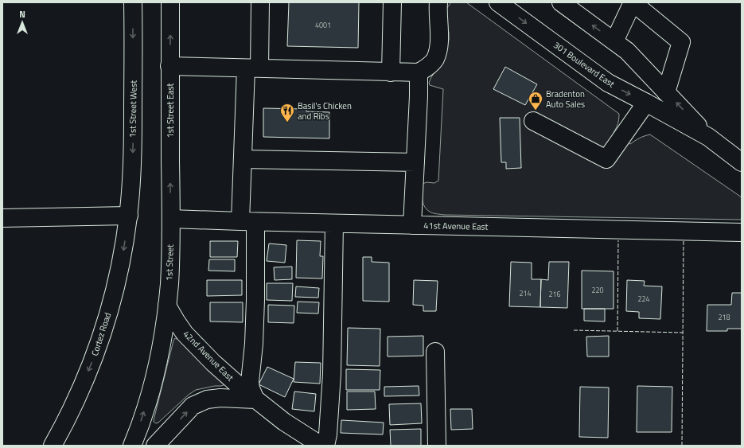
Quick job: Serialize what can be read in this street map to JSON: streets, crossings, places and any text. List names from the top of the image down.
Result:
{
  "streets": {
    "main road": [
      "301 Boulevard East",
      "1st Street West",
      "1st Street East",
      "41st Avenue East",
      "1st Street",
      "Cortez Road",
      "42nd Avenue East"
    ]
  },
  "crossings": [
    ["1st Street West", "Cortez Road"],
    ["1st Street East", "41st Avenue East"],
    ["1st Street East", "1st Street"],
    ["41st Avenue East", "1st Street"],
    ["1st Street", "42nd Avenue East"]
  ],
  "places": {
    "shop": ["Bradenton Auto Sales"],
    "restaurant": ["Basil's Chicken and Ribs"]
  },
  "house_numbers": [
    "4001",
    "220",
    "214",
    "216",
    "224",
    "218"
  ],
  "north": "top"
}
